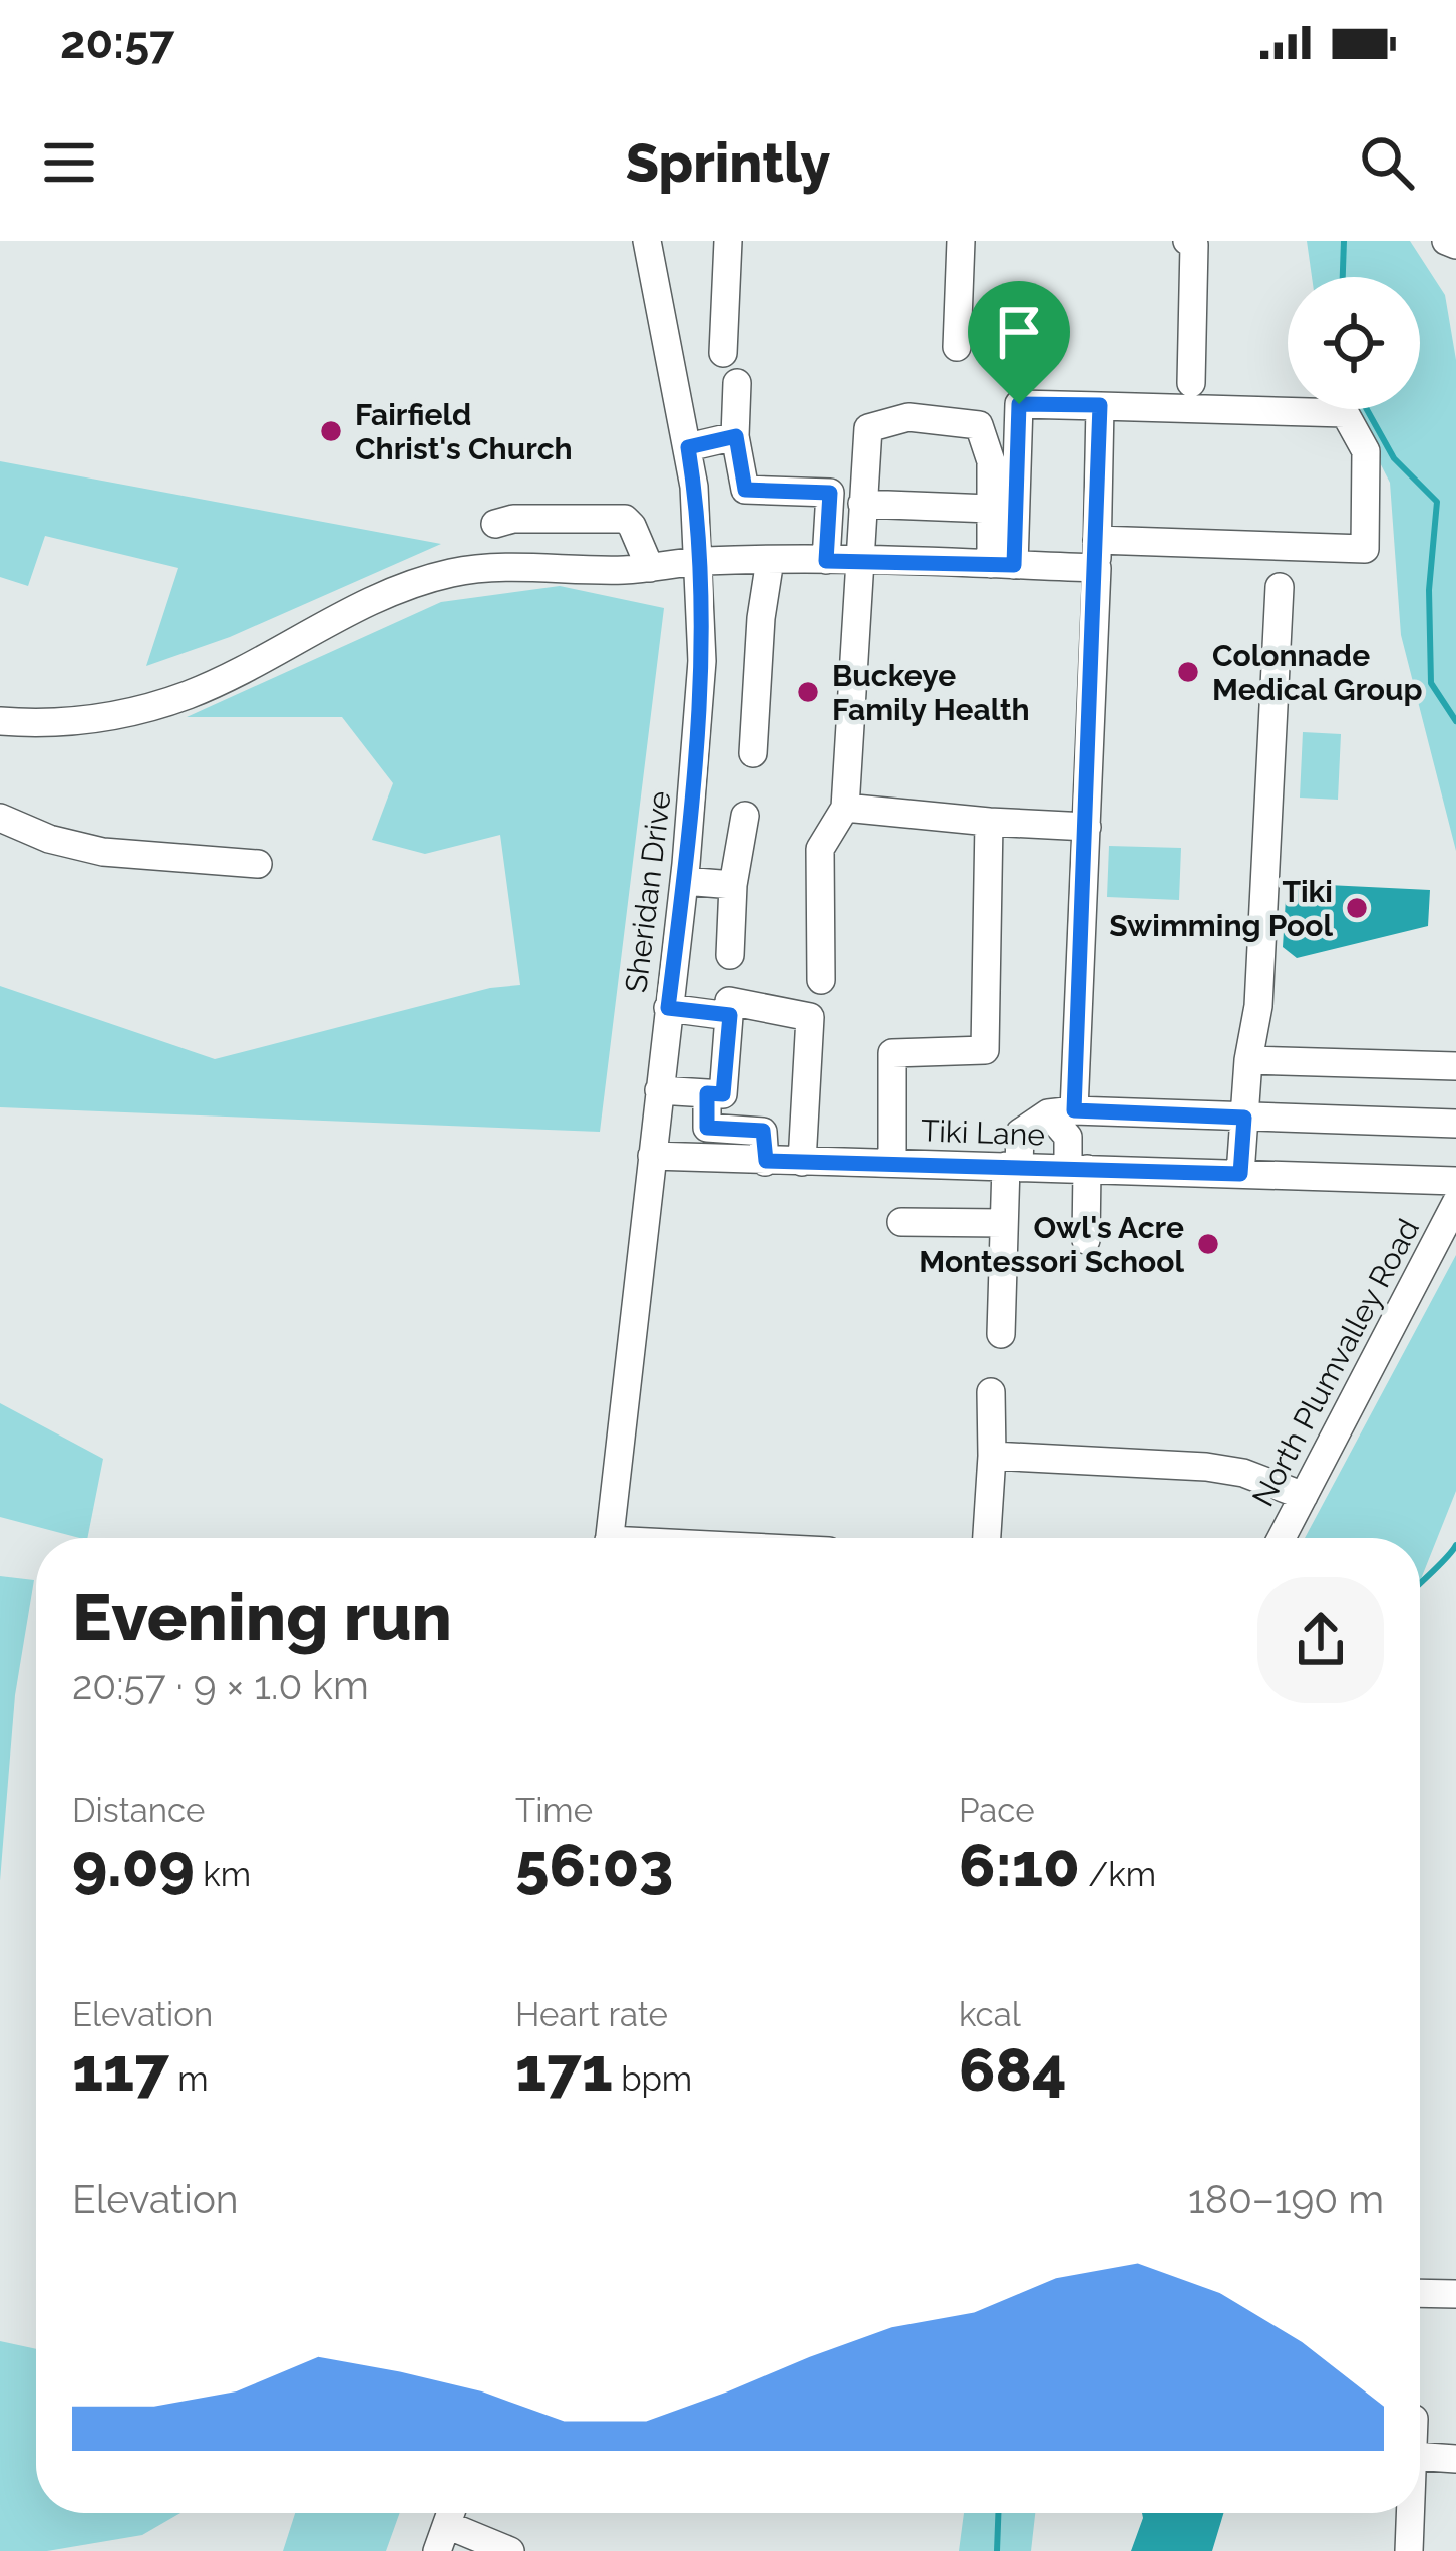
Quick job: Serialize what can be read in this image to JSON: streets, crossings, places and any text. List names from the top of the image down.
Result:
{
  "streets": {
    "street": ["Sheridan Drive", "Tiki Lane", "North Plumvalley Road"]
  },
  "crossings": [
    ["Sheridan Drive", "Tiki Lane"]
  ],
  "places": [
    "Fairfield Christ's Church",
    "Colonnade Medical Group",
    "Buckeye Family Health",
    "Tiki Swimming Pool",
    "Owl's Acre Montessori School"
  ],
  "page": {
    "status": "20:57",
    "header": "Sprintly",
    "heading": ["Evening run", "20:57 · 9 × 1.0 km"],
    "stats": [
      ["Distance", "9.09 km"],
      ["Time", "56:03"],
      ["Pace", "6:10 /km"],
      ["Elevation", "117 m"],
      ["Heart rate", "171 bpm"],
      ["kcal", "684"]
    ],
    "chart": ["Elevation", "180–190 m"]
  }
}
